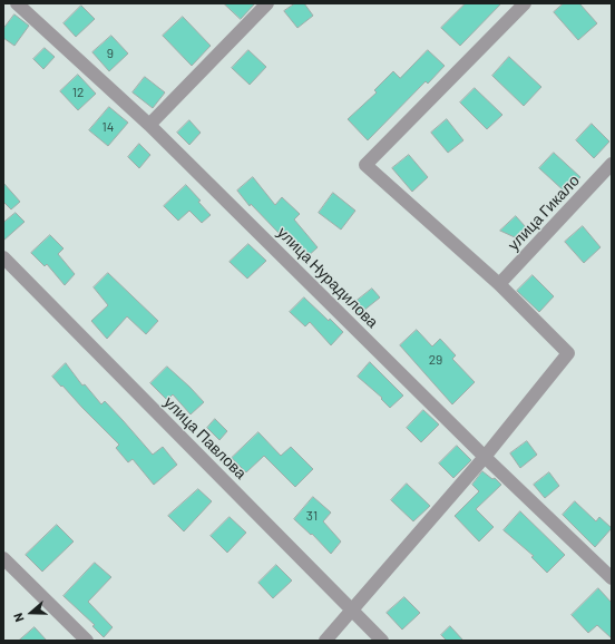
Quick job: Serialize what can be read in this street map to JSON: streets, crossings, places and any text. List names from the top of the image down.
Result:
{
  "streets": {
    "street": ["улица Гикало", "улица Нурадилова", "улица Павлова"]
  },
  "house_numbers": [
    "9",
    "12",
    "14",
    "29",
    "31"
  ],
  "north": "left"
}
